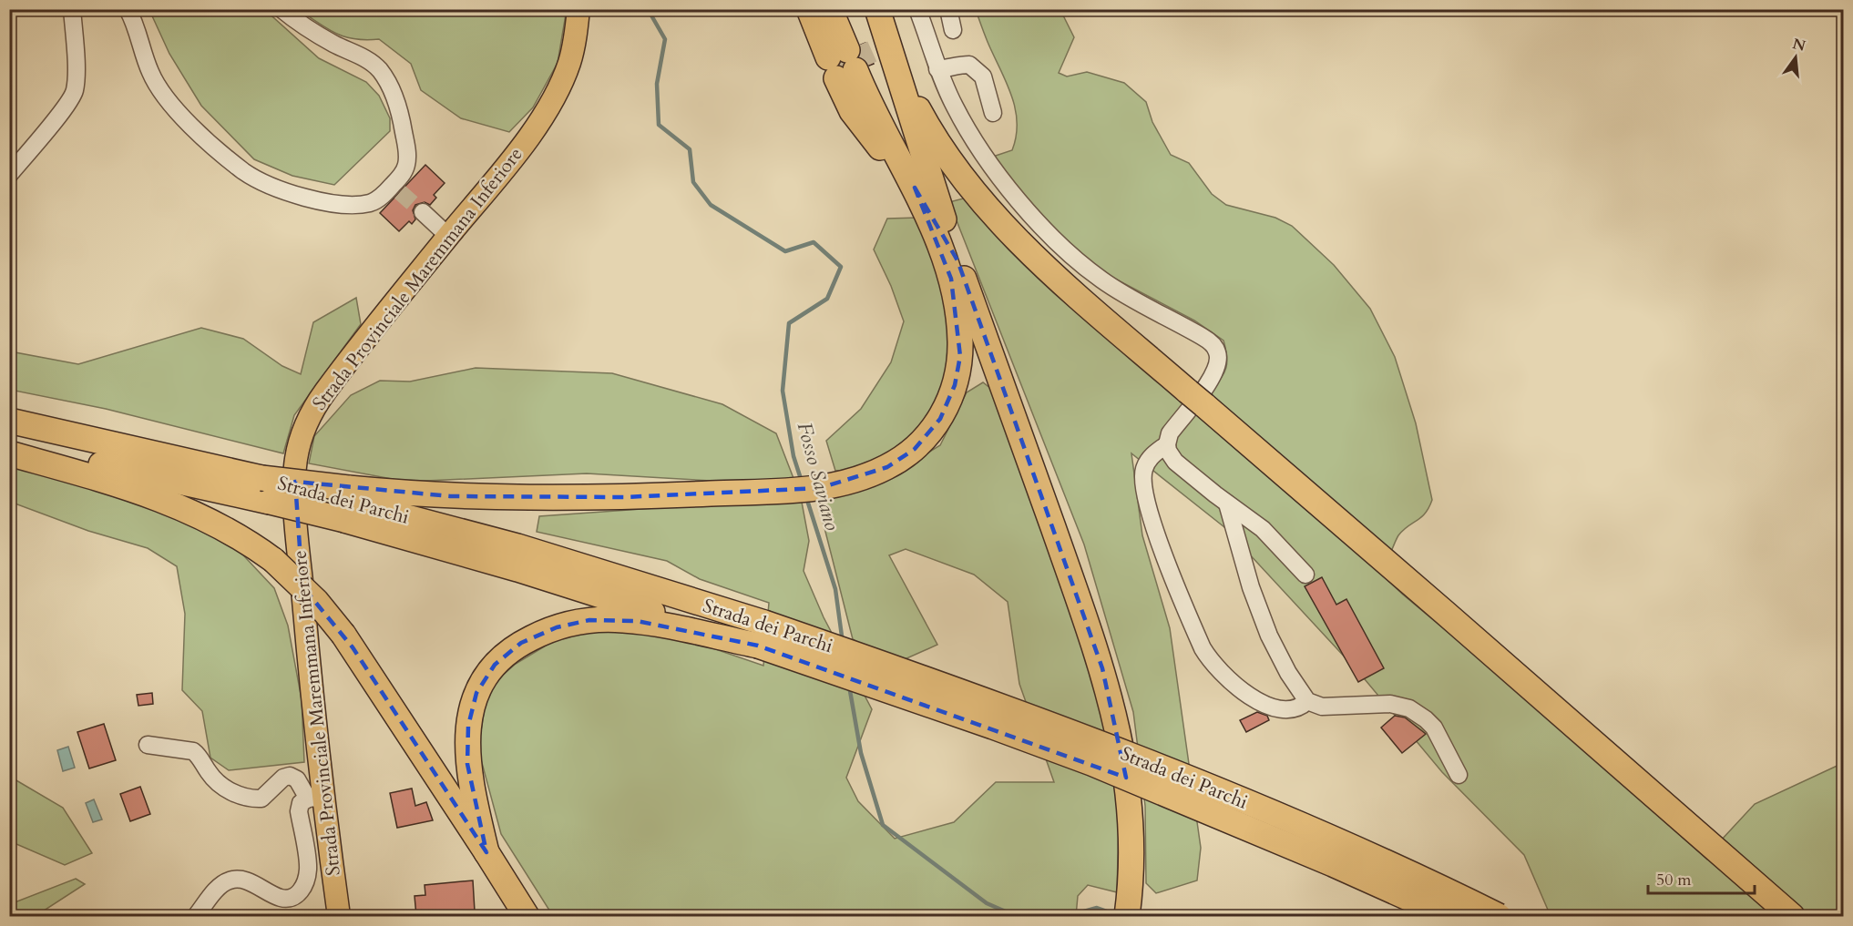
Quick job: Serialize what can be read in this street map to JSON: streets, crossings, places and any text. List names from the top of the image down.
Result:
{
  "streets": {
    "highway": ["Strada dei Parchi"],
    "main road": ["Strada Provinciale Maremmana Inferiore"]
  },
  "water": ["Fosso Saviano"],
  "scale_bar": "50 m",
  "north": "top"
}
